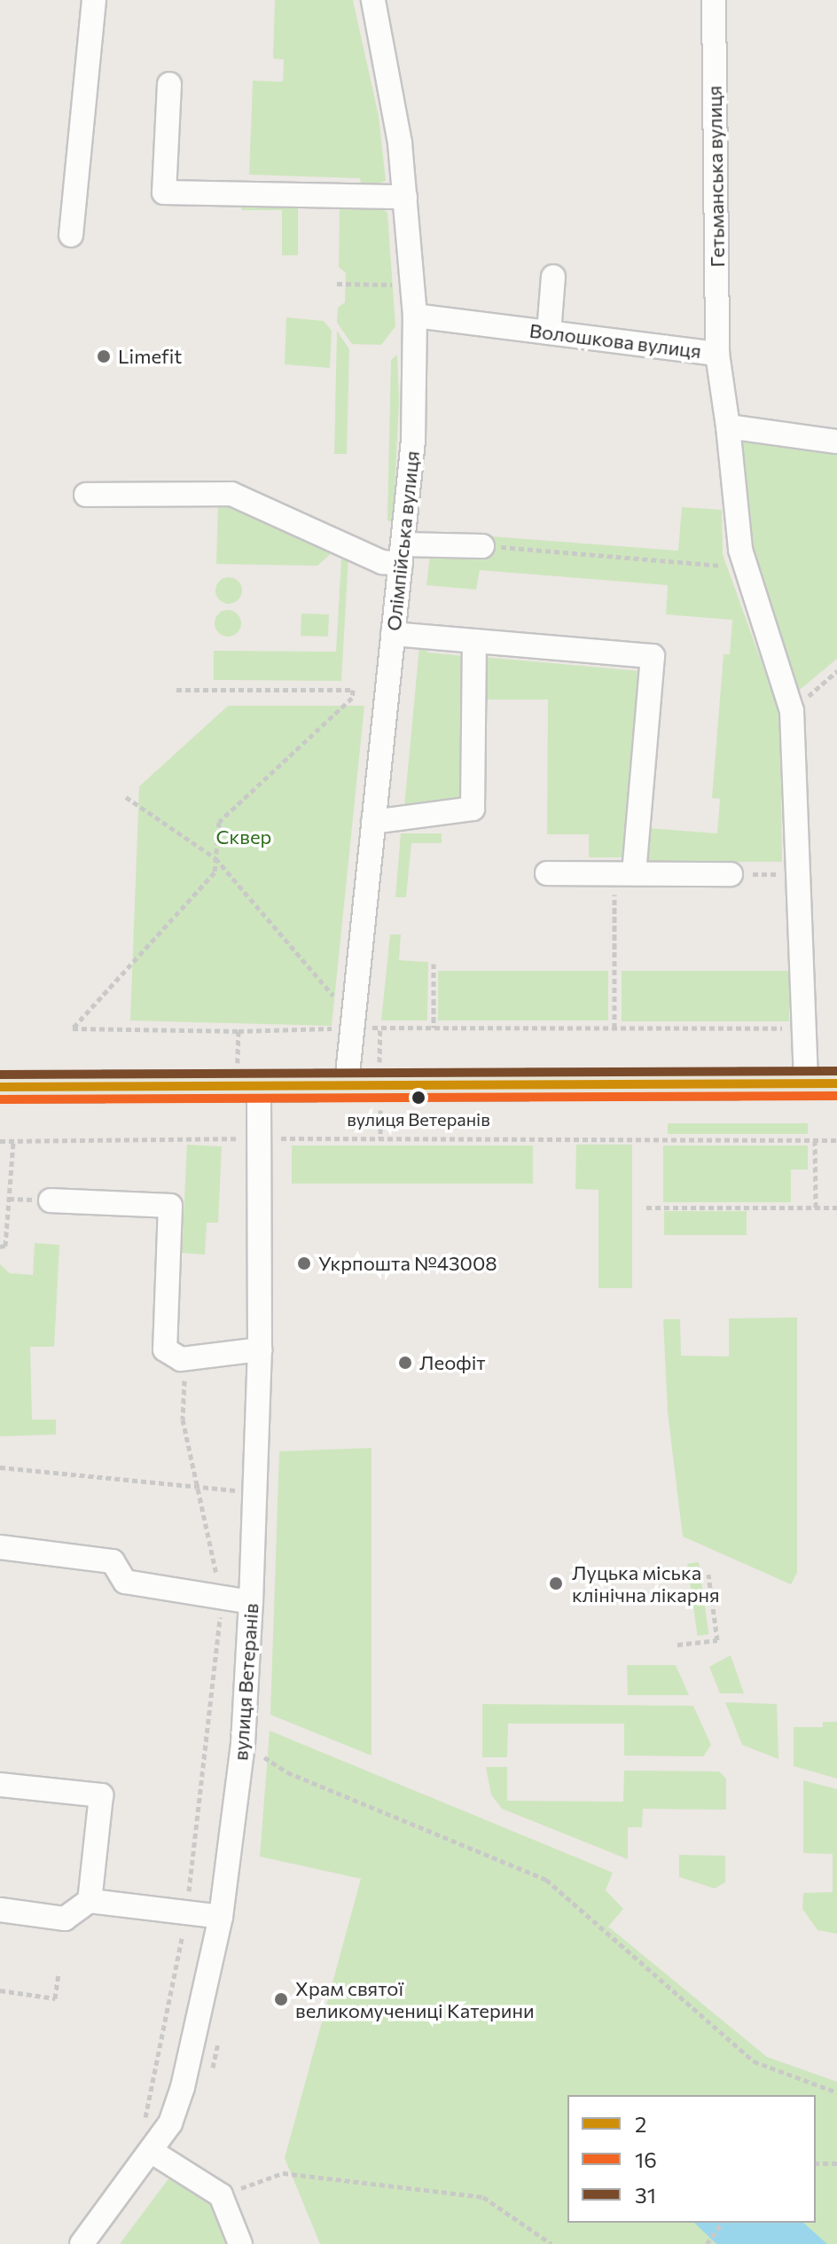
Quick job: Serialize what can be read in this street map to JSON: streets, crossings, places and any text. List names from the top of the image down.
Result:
{
  "streets": {
    "street": [
      "Гетьманська вулиця",
      "Волошкова вулиця",
      "Олімпійська вулиця",
      "вулиця Ветеранів"
    ]
  },
  "crossings": [
    ["Гетьманська вулиця", "Волошкова вулиця"],
    ["Волошкова вулиця", "Олімпійська вулиця"]
  ],
  "parks": ["Сквер"],
  "places": [
    "Limefit",
    "вулиця Ветеранів",
    "Укрпошта №43008",
    "Леофіт",
    "Луцька міська клінічна лікарня",
    "Храм святої великомучениці Катерини"
  ],
  "lines": ["transit line 31", "transit line 2", "transit line 16"],
  "legend": ["2", "16", "31"]
}
